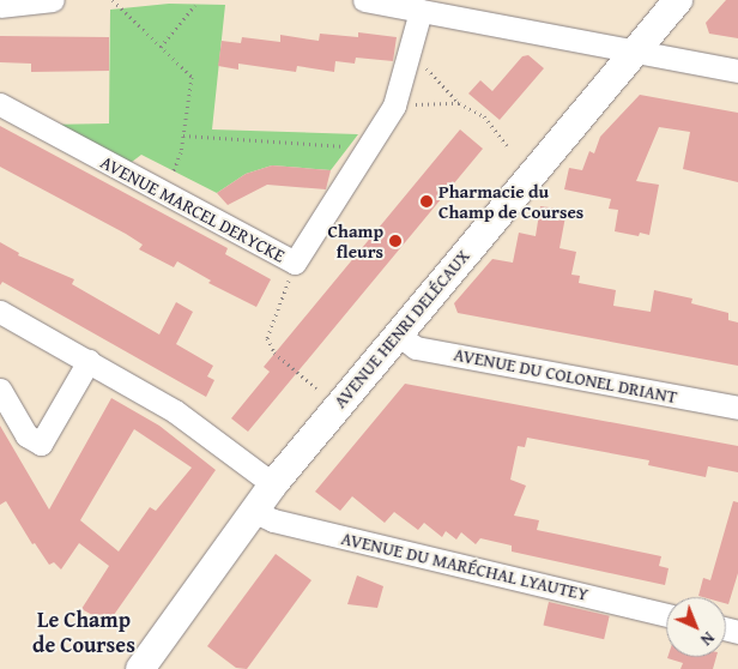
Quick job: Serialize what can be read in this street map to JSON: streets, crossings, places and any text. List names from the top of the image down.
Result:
{
  "streets": {
    "street": [
      "AVENUE MARCEL DERYCKE",
      "AVENUE HENRI DELÉCAUX",
      "AVENUE DU COLONEL DRIANT",
      "AVENUE DU MARÉCHAL LYAUTEY"
    ]
  },
  "crossings": [
    ["AVENUE HENRI DELÉCAUX", "AVENUE DU COLONEL DRIANT"],
    ["AVENUE HENRI DELÉCAUX", "AVENUE DU MARÉCHAL LYAUTEY"]
  ],
  "districts": ["Le Champ de Courses"],
  "places": ["Pharmacie du Champ de Courses", "Champ fleurs"],
  "north": "bottom right"
}
